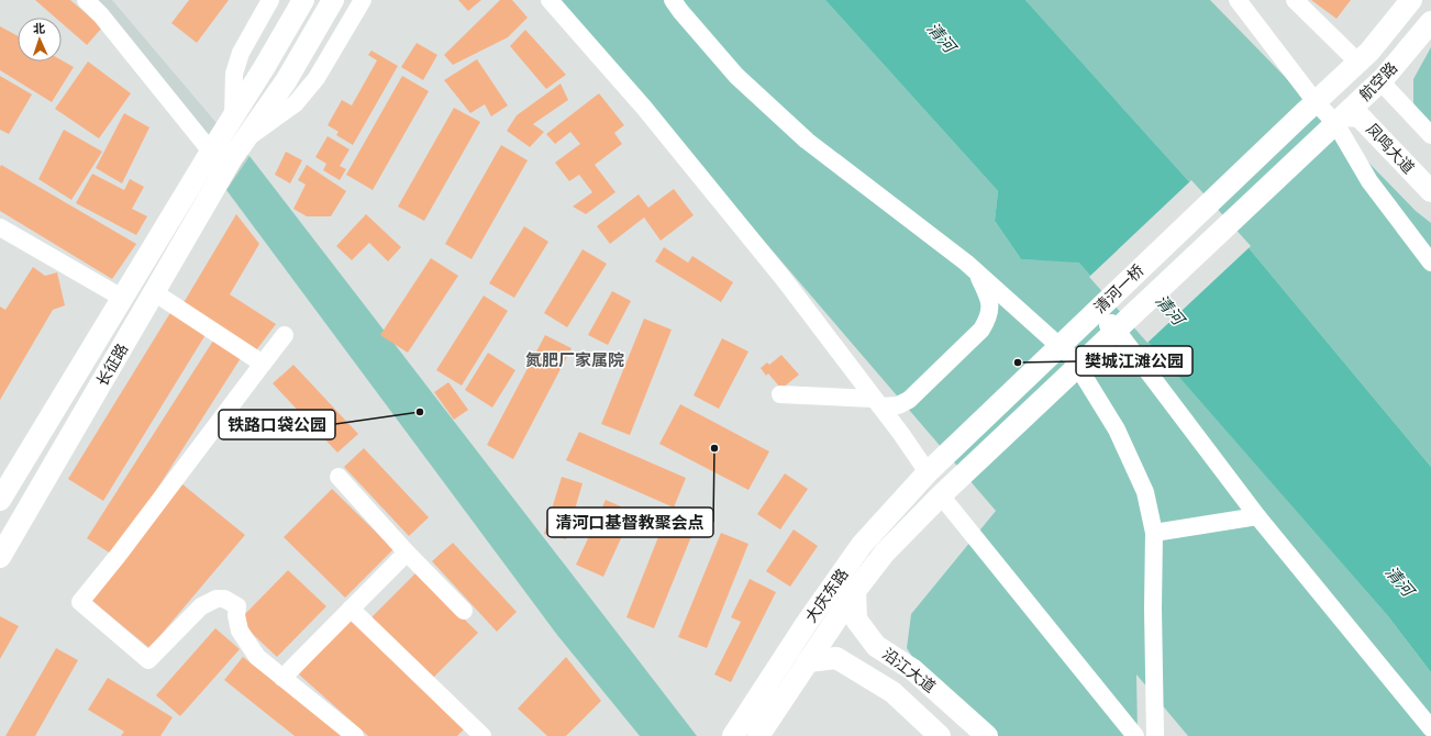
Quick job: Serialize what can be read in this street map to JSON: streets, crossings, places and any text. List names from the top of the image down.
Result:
{
  "streets": {
    "main road": [
      "航空路",
      "凤鸣大道",
      "清河一桥",
      "长征路",
      "大庆东路",
      "沿江大道"
    ]
  },
  "crossings": [
    ["航空路", "凤鸣大道"],
    ["航空路", "清河一桥"],
    ["凤鸣大道", "清河一桥"],
    ["清河一桥", "大庆东路"],
    ["大庆东路", "沿江大道"]
  ],
  "districts": ["氮肥厂家属院"],
  "water": ["清河"],
  "places": ["樊城江滩公园", "铁路口袋公园", "清河口基督教聚会点"],
  "north": "top"
}
